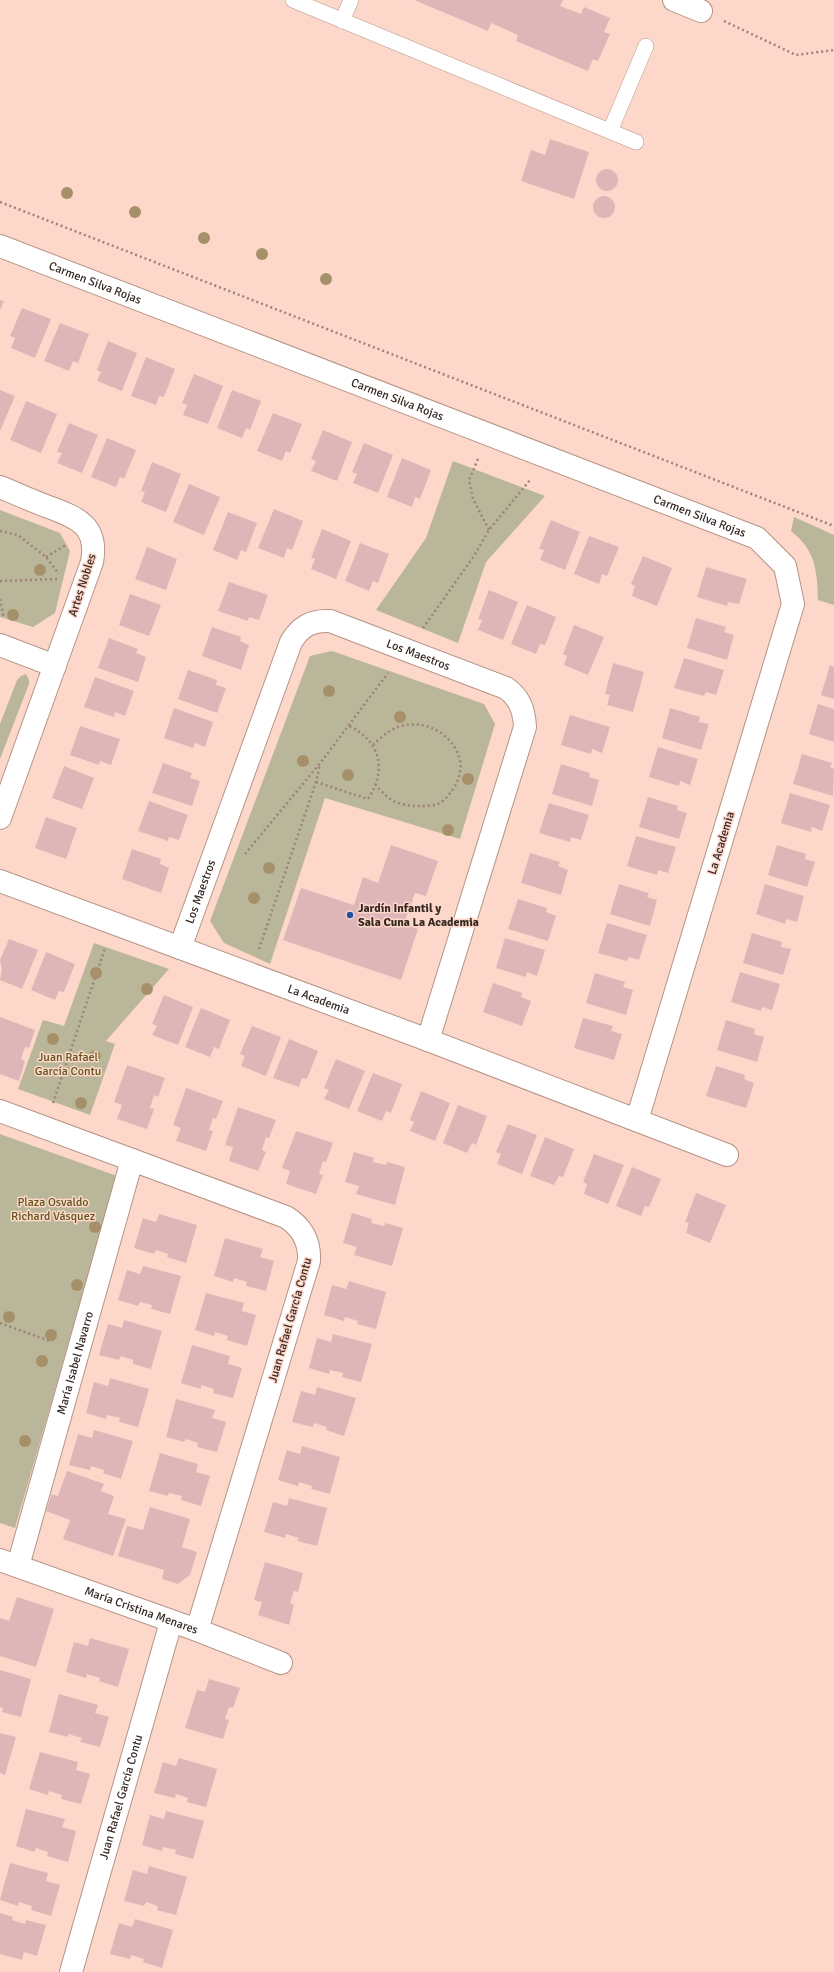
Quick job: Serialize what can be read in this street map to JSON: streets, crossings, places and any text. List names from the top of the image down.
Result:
{
  "streets": {
    "street": [
      "Carmen Silva Rojas",
      "Artes Nobles",
      "Los Maestros",
      "La Academia",
      "Juan Rafael García Contu",
      "María Isabel Navarro",
      "María Cristina Menares"
    ]
  },
  "crossings": [
    ["Carmen Silva Rojas", "La Academia"],
    ["Los Maestros", "La Academia"],
    ["Juan Rafael García Contu", "María Isabel Navarro"],
    ["Juan Rafael García Contu", "María Cristina Menares"],
    ["María Isabel Navarro", "María Cristina Menares"]
  ],
  "parks": ["Juan Rafael García Contu", "Plaza Osvaldo Richard Vásquez"],
  "places": ["Jardín Infantil y Sala Cuna La Academia"]
}
